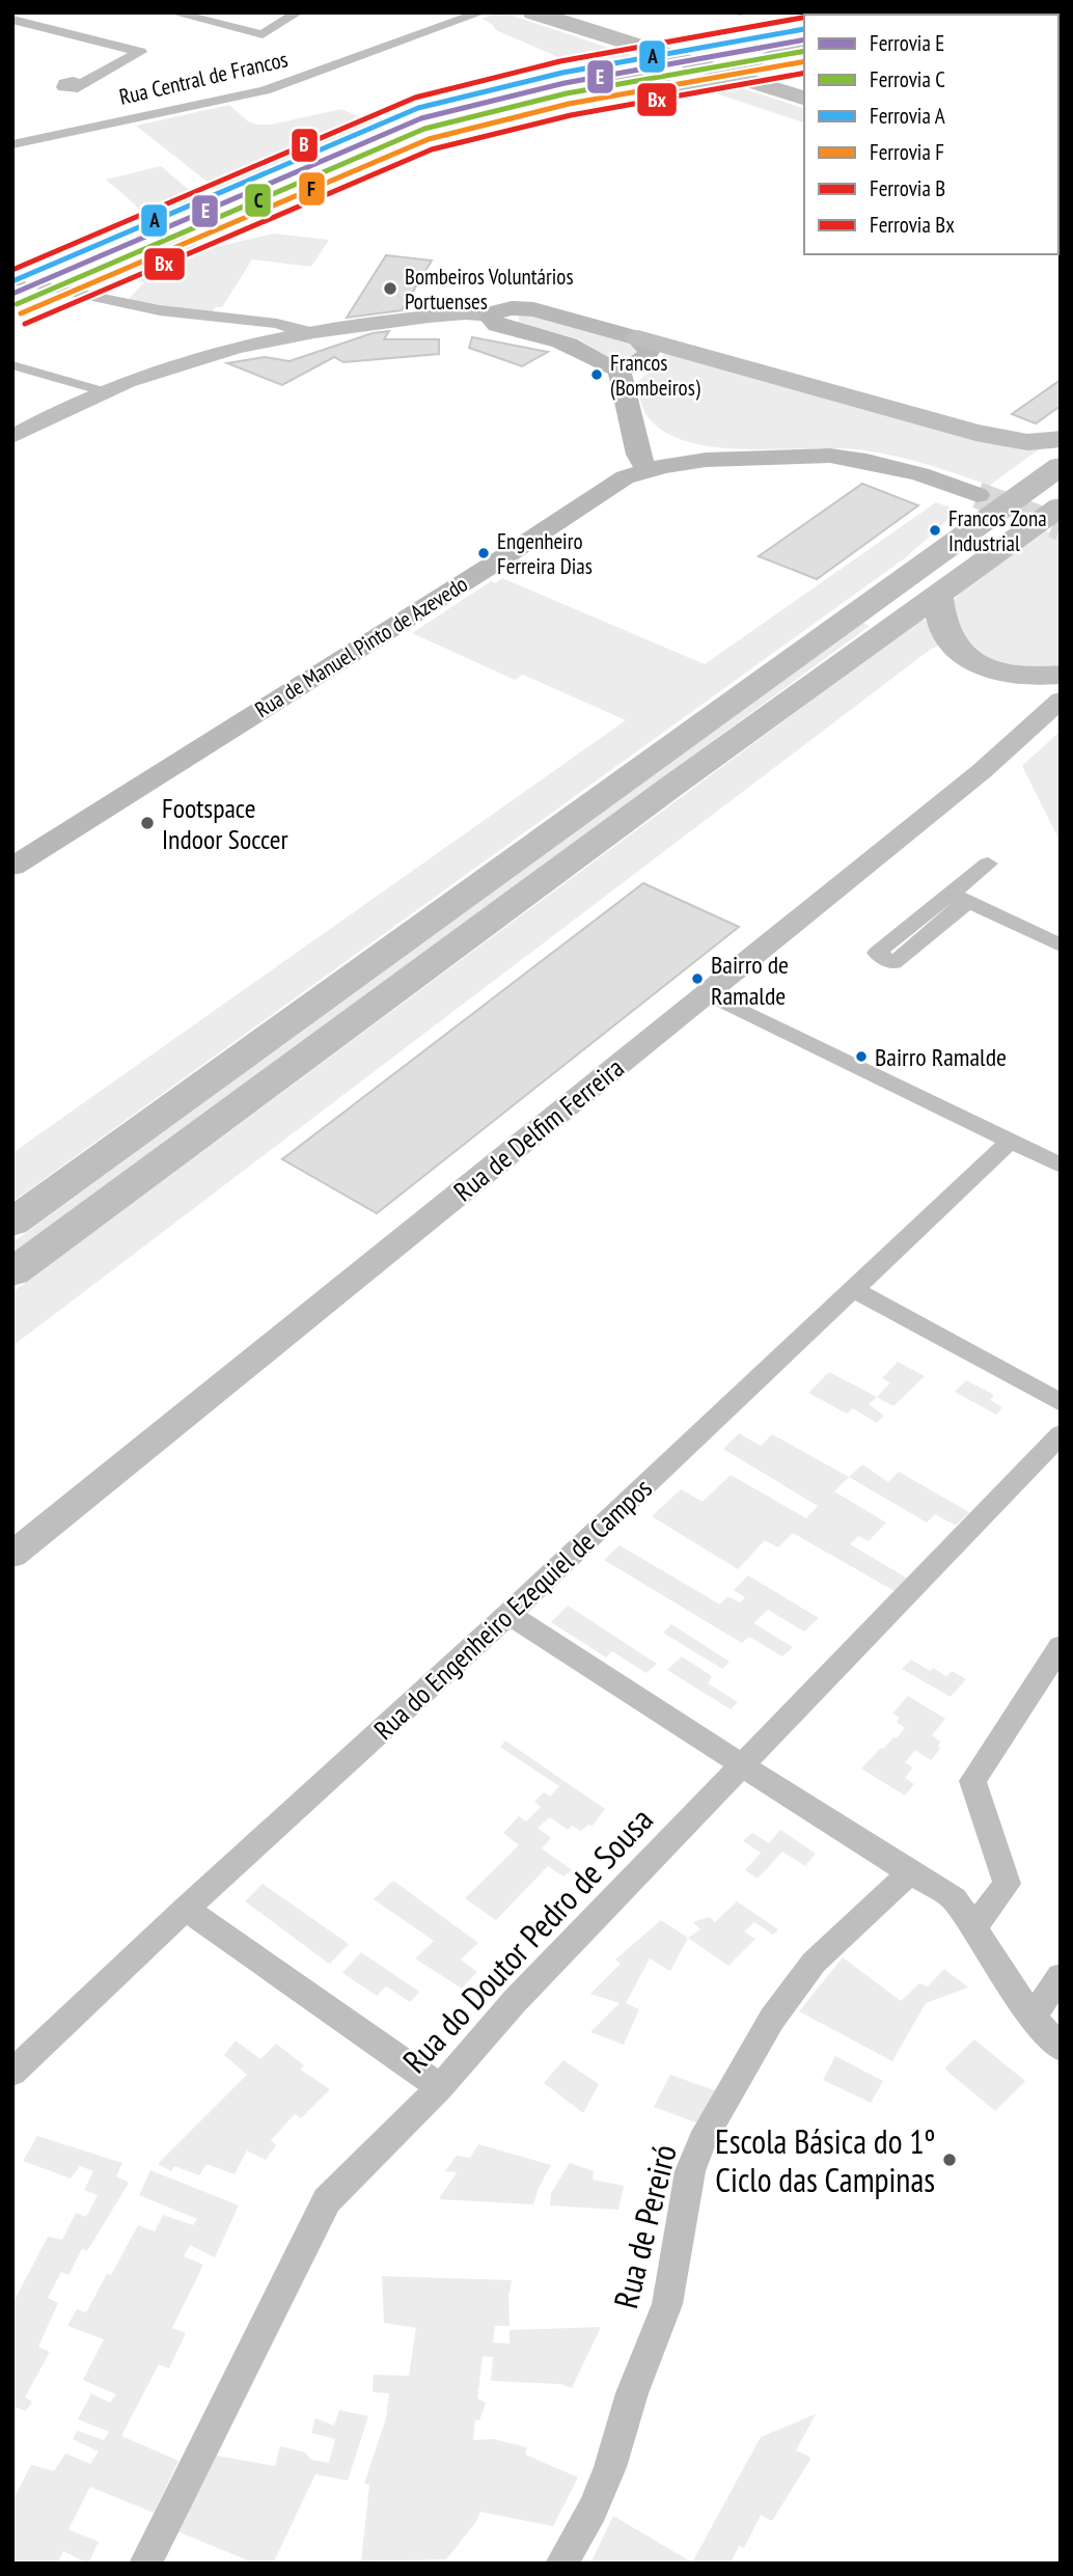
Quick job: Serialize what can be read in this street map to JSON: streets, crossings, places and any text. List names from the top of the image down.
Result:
{
  "streets": {
    "main road": ["Rua de Manuel Pinto de Azevedo"],
    "street": [
      "Rua Central de Francos",
      "Rua de Delfim Ferreira",
      "Rua do Engenheiro Ezequiel de Campos",
      "Rua do Doutor Pedro de Sousa",
      "Rua de Pereiró"
    ]
  },
  "places": [
    "Bombeiros Voluntários Portuenses",
    "Francos (Bombeiros)",
    "Francos Zona Industrial",
    "Engenheiro Ferreira Dias",
    "Footspace Indoor Soccer",
    "Bairro de Ramalde",
    "Bairro Ramalde",
    "Escola Básica do 1º Ciclo das Campinas"
  ],
  "lines": [
    "rail line B",
    "rail line A",
    "rail line E",
    "rail line C",
    "rail line F",
    "rail line Bx"
  ],
  "legend": [
    "Ferrovia E",
    "Ferrovia C",
    "Ferrovia A",
    "Ferrovia F",
    "Ferrovia B",
    "Ferrovia Bx"
  ]
}
